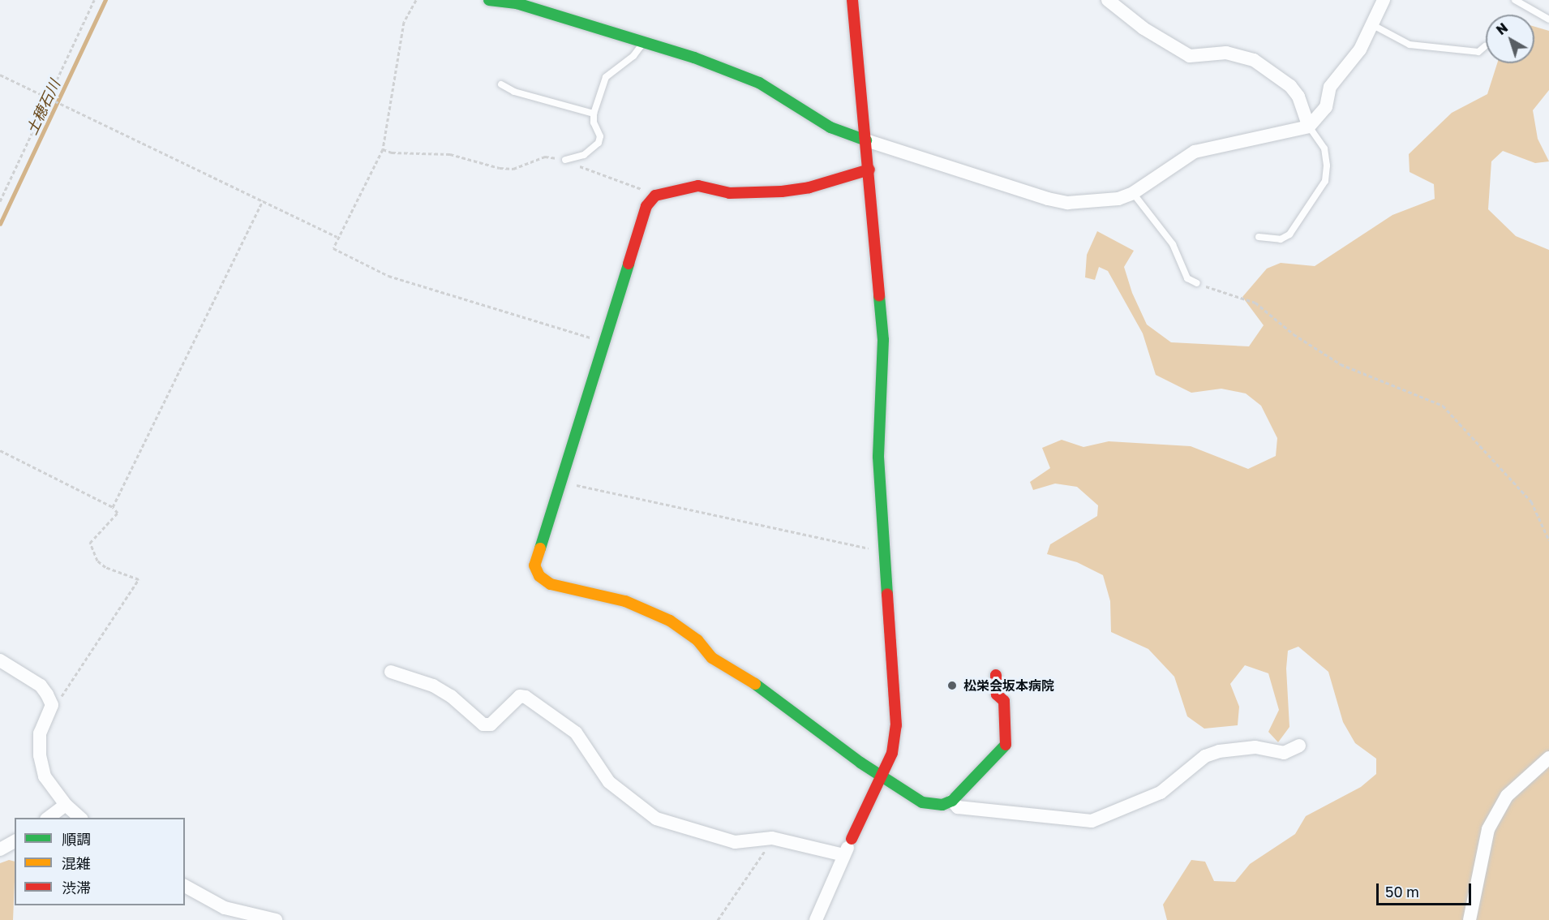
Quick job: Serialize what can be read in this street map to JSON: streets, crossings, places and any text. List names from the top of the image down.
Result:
{
  "water": ["土穂石川"],
  "places": ["松栄会坂本病院"],
  "legend": ["順調", "混雑", "渋滞"],
  "scale_bar": "50 m",
  "north": "top left"
}
